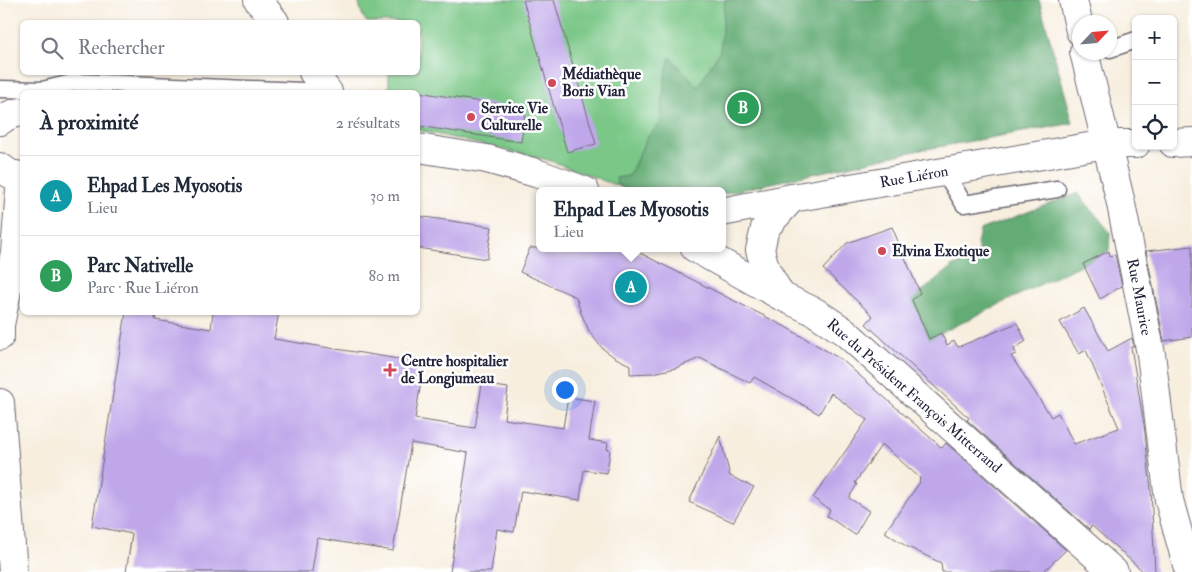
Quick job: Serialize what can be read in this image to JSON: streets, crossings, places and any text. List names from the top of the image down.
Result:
{
  "streets": {
    "main road": ["Rue Liéron", "Rue Maurice", "Rue du Président François Mitterrand"]
  },
  "crossings": [
    ["Rue Liéron", "Rue Maurice"]
  ],
  "places": {
    "other": ["Médiathèque Boris Vian", "Service Vie Culturelle", "Elvina Exotique"],
    "health": ["Centre hospitalier de Longjumeau"]
  },
  "north": "top right",
  "page": {
    "map_buttons": ["+", "−"],
    "search": "Rechercher",
    "pins": ["B", "A"],
    "heading": ["À proximité", "2 résultats"],
    "list": [
      {
        "mark": "A",
        "name": "Ehpad Les Myosotis",
        "note": "Lieu",
        "value": "30 m"
      },
      {
        "mark": "B",
        "name": "Parc Nativelle",
        "note": "Parc · Rue Liéron",
        "value": "80 m"
      }
    ],
    "popup": ["Ehpad Les Myosotis", "Lieu"]
  }
}
